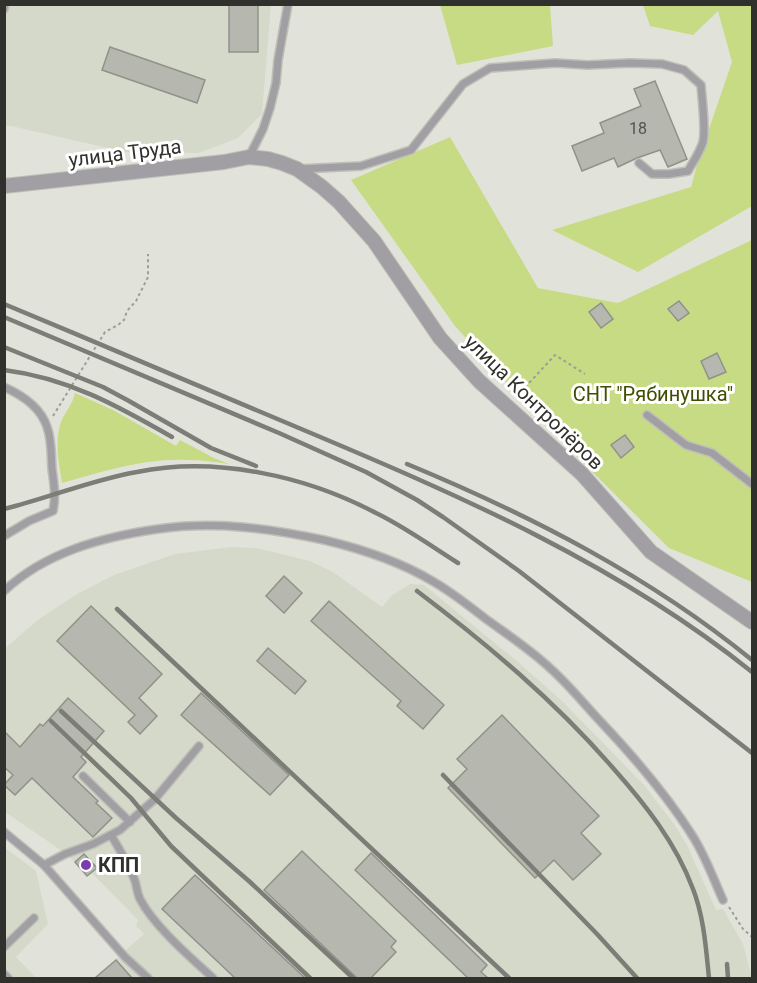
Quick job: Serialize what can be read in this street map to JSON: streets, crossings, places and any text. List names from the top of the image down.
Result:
{
  "streets": {
    "street": ["улица Труда", "улица Контролёров"]
  },
  "crossings": [
    ["улица Труда", "улица Контролёров"]
  ],
  "parks": ["СНТ \"Рябинушка\""],
  "places": ["КПП"],
  "house_numbers": ["18"]
}
